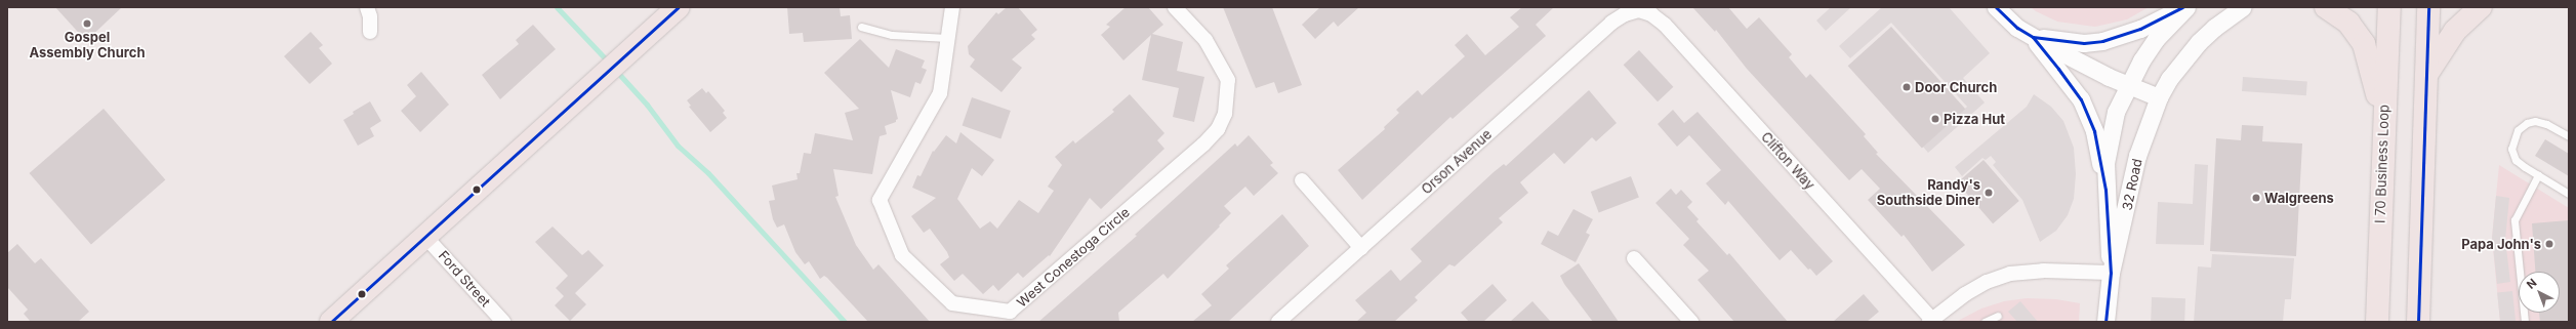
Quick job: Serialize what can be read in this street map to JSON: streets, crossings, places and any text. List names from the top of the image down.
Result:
{
  "streets": {
    "main road": ["I 70 Business Loop"],
    "street": [
      "Clifton Way",
      "Orson Avenue",
      "32 Road",
      "West Conestoga Circle",
      "Ford Street"
    ]
  },
  "crossings": [
    ["Clifton Way", "Orson Avenue"]
  ],
  "places": [
    "Gospel Assembly Church",
    "Door Church",
    "Pizza Hut",
    "Randy's Southside Diner",
    "Walgreens",
    "Papa John's"
  ],
  "north": "top left"
}
